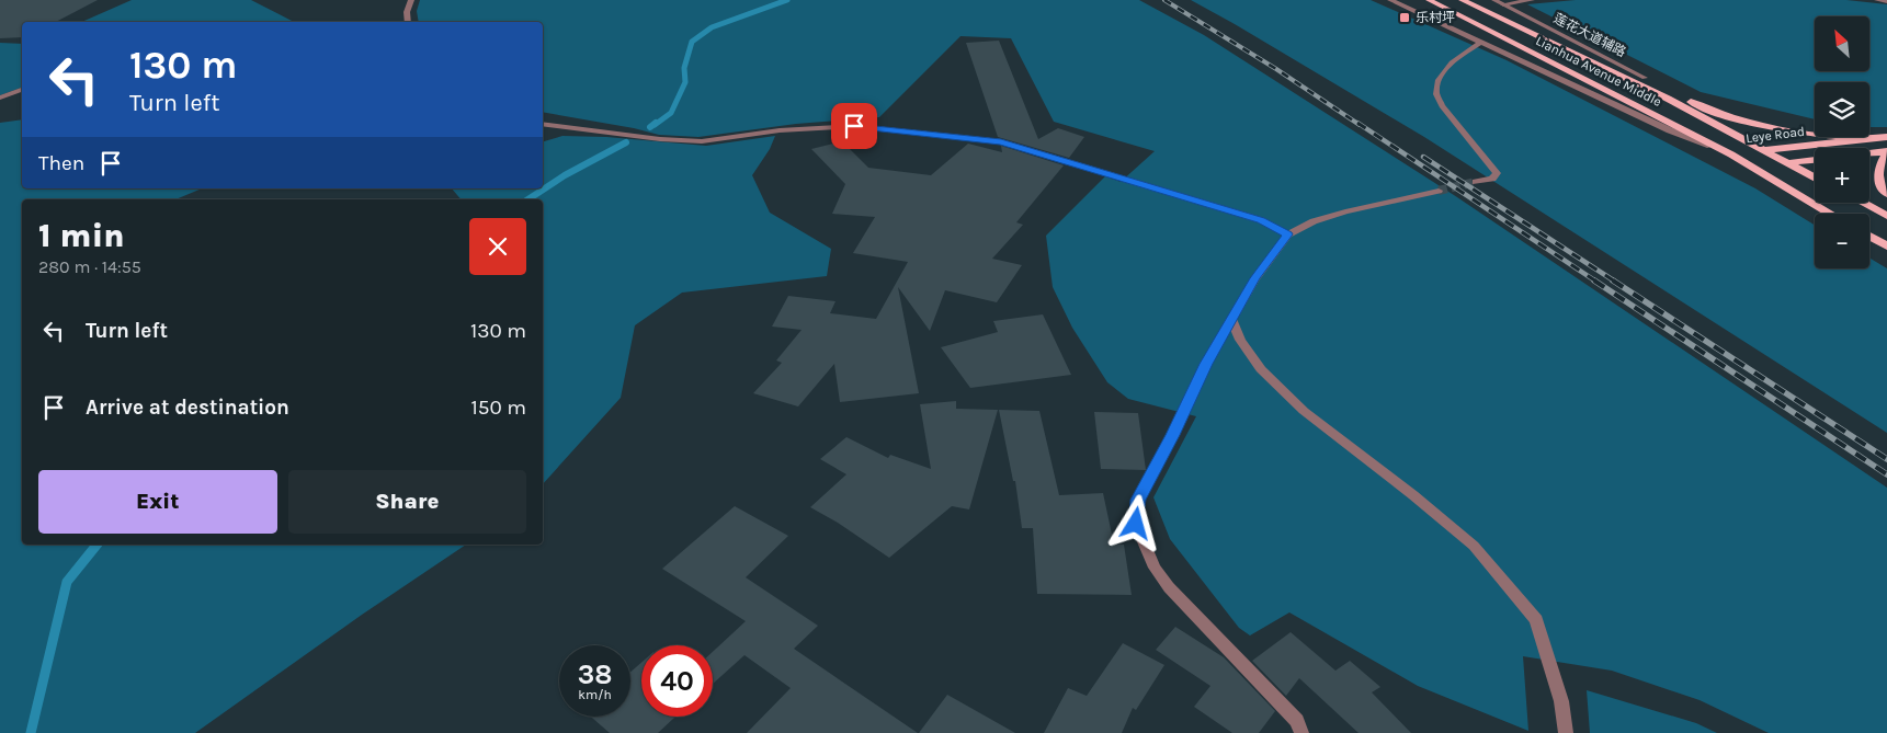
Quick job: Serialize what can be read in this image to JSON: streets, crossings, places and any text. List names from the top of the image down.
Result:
{
  "streets": {
    "main road": ["Lianhua Avenue Middle", "Leye Road"],
    "street": ["莲花大道辅路"]
  },
  "crossings": [
    ["Lianhua Avenue Middle", "Leye Road"]
  ],
  "places": {
    "transit": ["乐村坪"]
  },
  "north": "top left",
  "page": {
    "map_buttons": ["+", "−"],
    "turn": ["130 m", "Turn left"],
    "then": "Then",
    "heading": ["1 min", "280 m · 14:55"],
    "list": [
      {
        "name": "Turn left",
        "value": "130 m"
      },
      {
        "name": "Arrive at destination",
        "value": "150 m"
      }
    ],
    "buttons": ["Exit", "Share"],
    "speed": "38 km/h",
    "limit": "40"
  }
}
